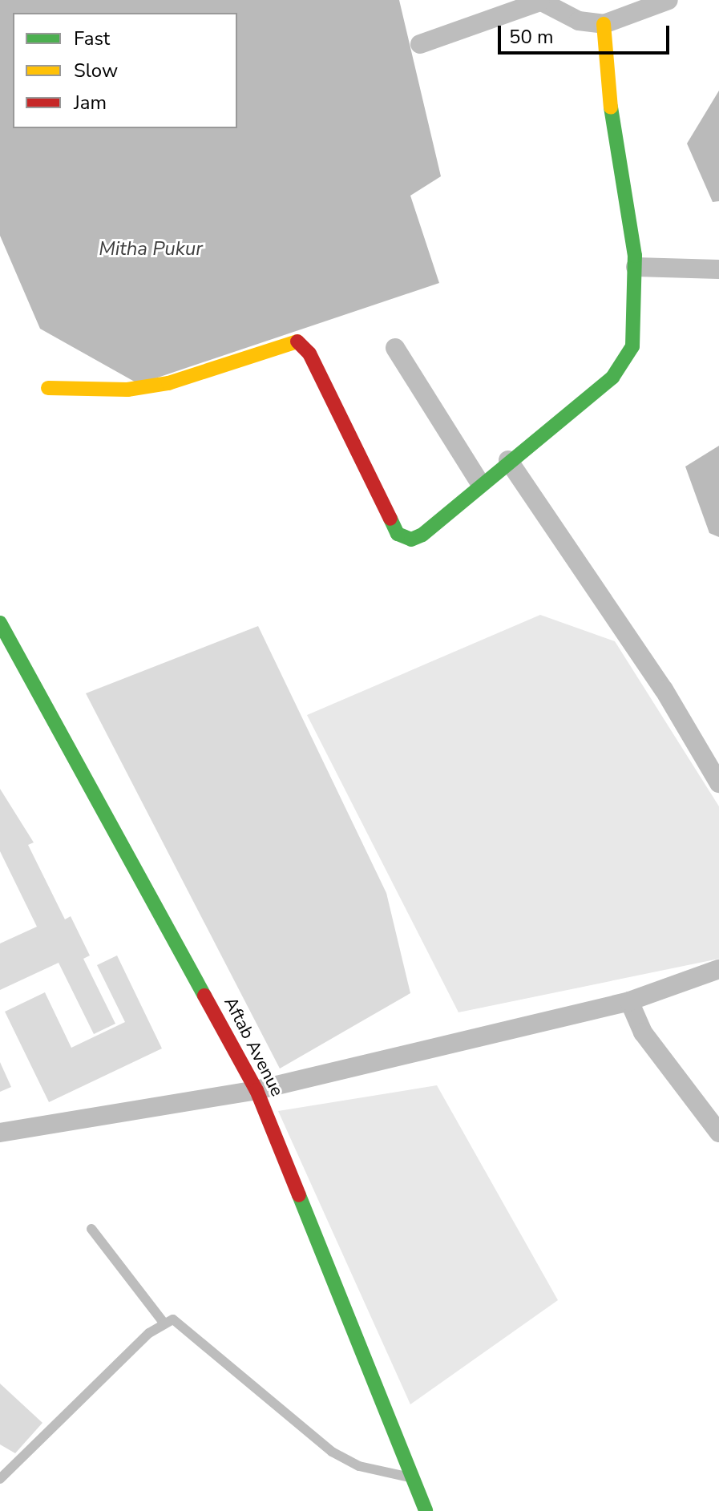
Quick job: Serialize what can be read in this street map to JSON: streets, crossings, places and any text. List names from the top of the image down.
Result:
{
  "streets": {
    "street": ["Aftab Avenue"]
  },
  "water": ["Mitha Pukur"],
  "legend": ["Fast", "Slow", "Jam"],
  "scale_bar": "50 m"
}
